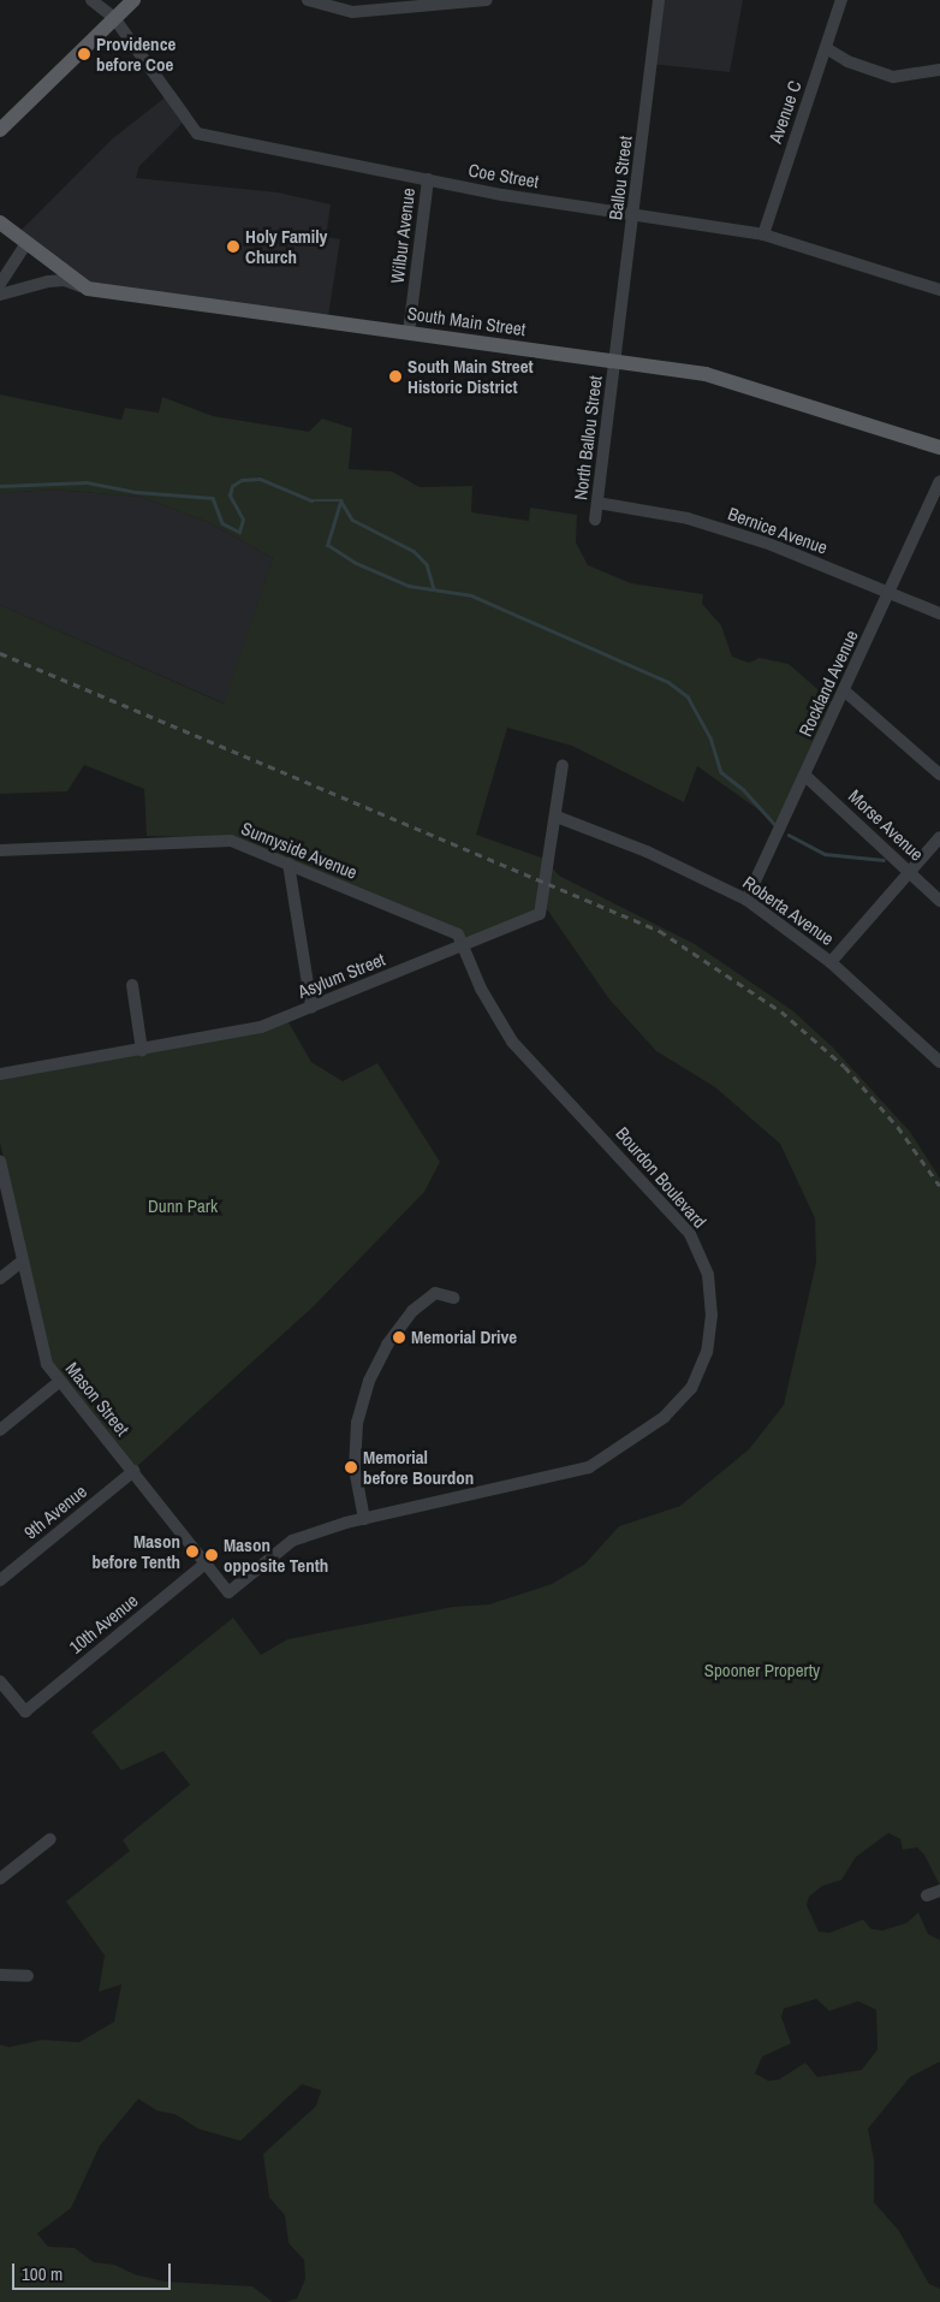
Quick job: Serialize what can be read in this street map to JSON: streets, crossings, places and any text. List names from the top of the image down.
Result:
{
  "streets": {
    "main road": ["South Main Street"],
    "street": [
      "Avenue C",
      "Coe Street",
      "Ballou Street",
      "Wilbur Avenue",
      "North Ballou Street",
      "Bernice Avenue",
      "Rockland Avenue",
      "Morse Avenue",
      "Sunnyside Avenue",
      "Roberta Avenue",
      "Asylum Street",
      "Bourdon Boulevard",
      "Mason Street",
      "9th Avenue",
      "10th Avenue"
    ]
  },
  "crossings": [
    ["Avenue C", "Coe Street"],
    ["Coe Street", "Ballou Street"],
    ["Coe Street", "Wilbur Avenue"],
    ["Ballou Street", "South Main Street"],
    ["Ballou Street", "North Ballou Street"],
    ["Wilbur Avenue", "South Main Street"],
    ["South Main Street", "North Ballou Street"],
    ["North Ballou Street", "Bernice Avenue"],
    ["Bernice Avenue", "Rockland Avenue"],
    ["Rockland Avenue", "Morse Avenue"],
    ["Rockland Avenue", "Roberta Avenue"],
    ["Sunnyside Avenue", "Asylum Street"],
    ["Sunnyside Avenue", "Bourdon Boulevard"],
    ["Roberta Avenue", "Asylum Street"],
    ["Asylum Street", "Bourdon Boulevard"],
    ["Bourdon Boulevard", "Mason Street"],
    ["Mason Street", "9th Avenue"],
    ["Mason Street", "10th Avenue"]
  ],
  "parks": ["Dunn Park", "Spooner Property"],
  "places": [
    "Providence before Coe",
    "Holy Family Church",
    "South Main Street Historic District",
    "Memorial Drive",
    "Memorial before Bourdon",
    "Mason before Tenth",
    "Mason opposite Tenth"
  ],
  "scale_bar": "100 m"
}
